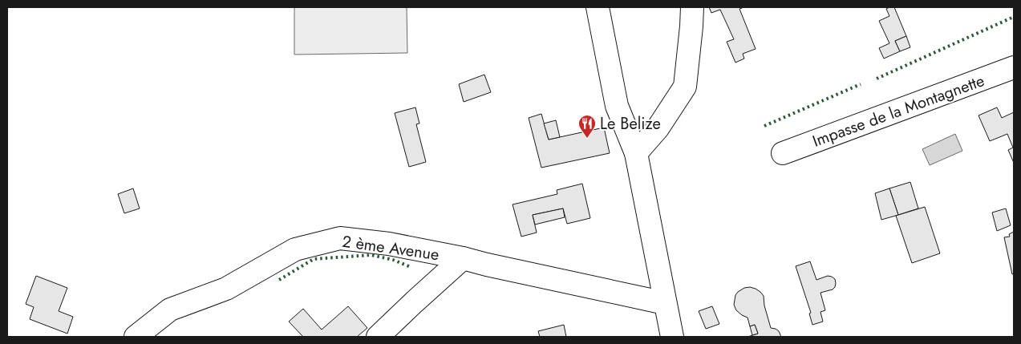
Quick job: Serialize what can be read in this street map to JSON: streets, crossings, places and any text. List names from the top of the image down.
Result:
{
  "streets": {
    "street": ["Impasse de la Montagnette", "2 ème Avenue"]
  },
  "places": {
    "restaurant": ["Le Belize"]
  }
}
